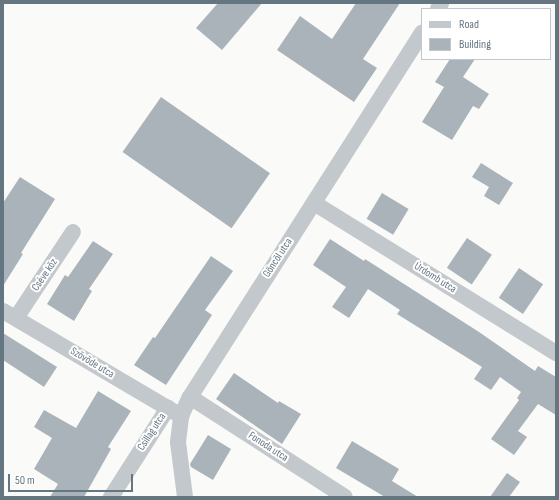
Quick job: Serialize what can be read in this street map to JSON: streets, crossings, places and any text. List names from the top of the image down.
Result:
{
  "streets": {
    "street": [
      "Göncöl utca",
      "Cséve köz",
      "Úrdomb utca",
      "Szövöde utca",
      "Csillag utca",
      "Fonoda utca"
    ]
  },
  "crossings": [
    ["Göncöl utca", "Úrdomb utca"],
    ["Göncöl utca", "Szövöde utca"],
    ["Göncöl utca", "Csillag utca"],
    ["Göncöl utca", "Fonoda utca"],
    ["Cséve köz", "Szövöde utca"],
    ["Szövöde utca", "Csillag utca"]
  ],
  "legend": ["Road", "Building"],
  "scale_bar": "50 m"
}
